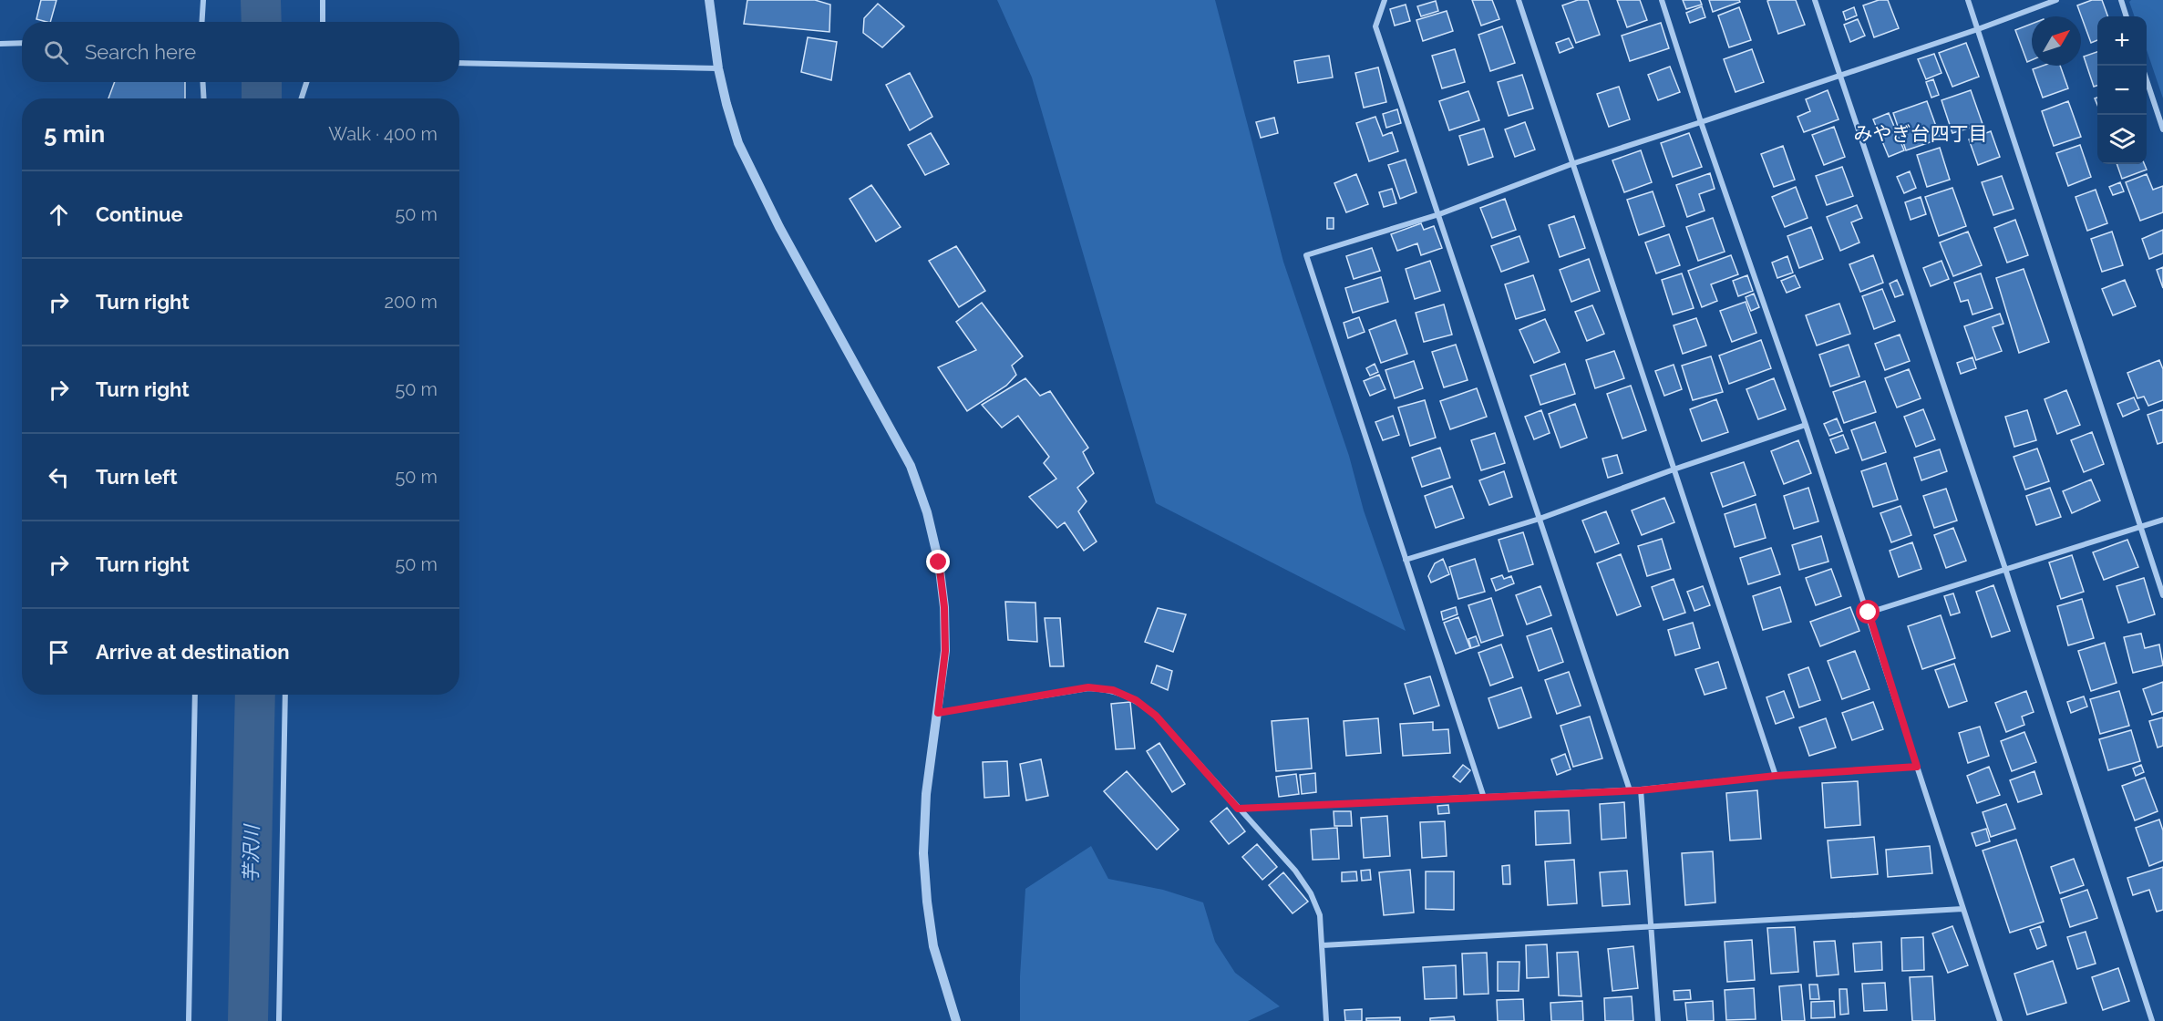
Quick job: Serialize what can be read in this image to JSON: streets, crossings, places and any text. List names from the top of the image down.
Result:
{
  "districts": ["みやぎ台四丁目"],
  "water": ["芋沢川"],
  "north": "top right",
  "page": {
    "map_buttons": ["+", "−"],
    "search": "Search here",
    "heading": ["5 min", "Walk · 400 m"],
    "list": [
      ["Continue", "50 m"],
      ["Turn right", "200 m"],
      ["Turn right", "50 m"],
      ["Turn left", "50 m"],
      ["Turn right", "50 m"],
      "Arrive at destination"
    ]
  }
}
